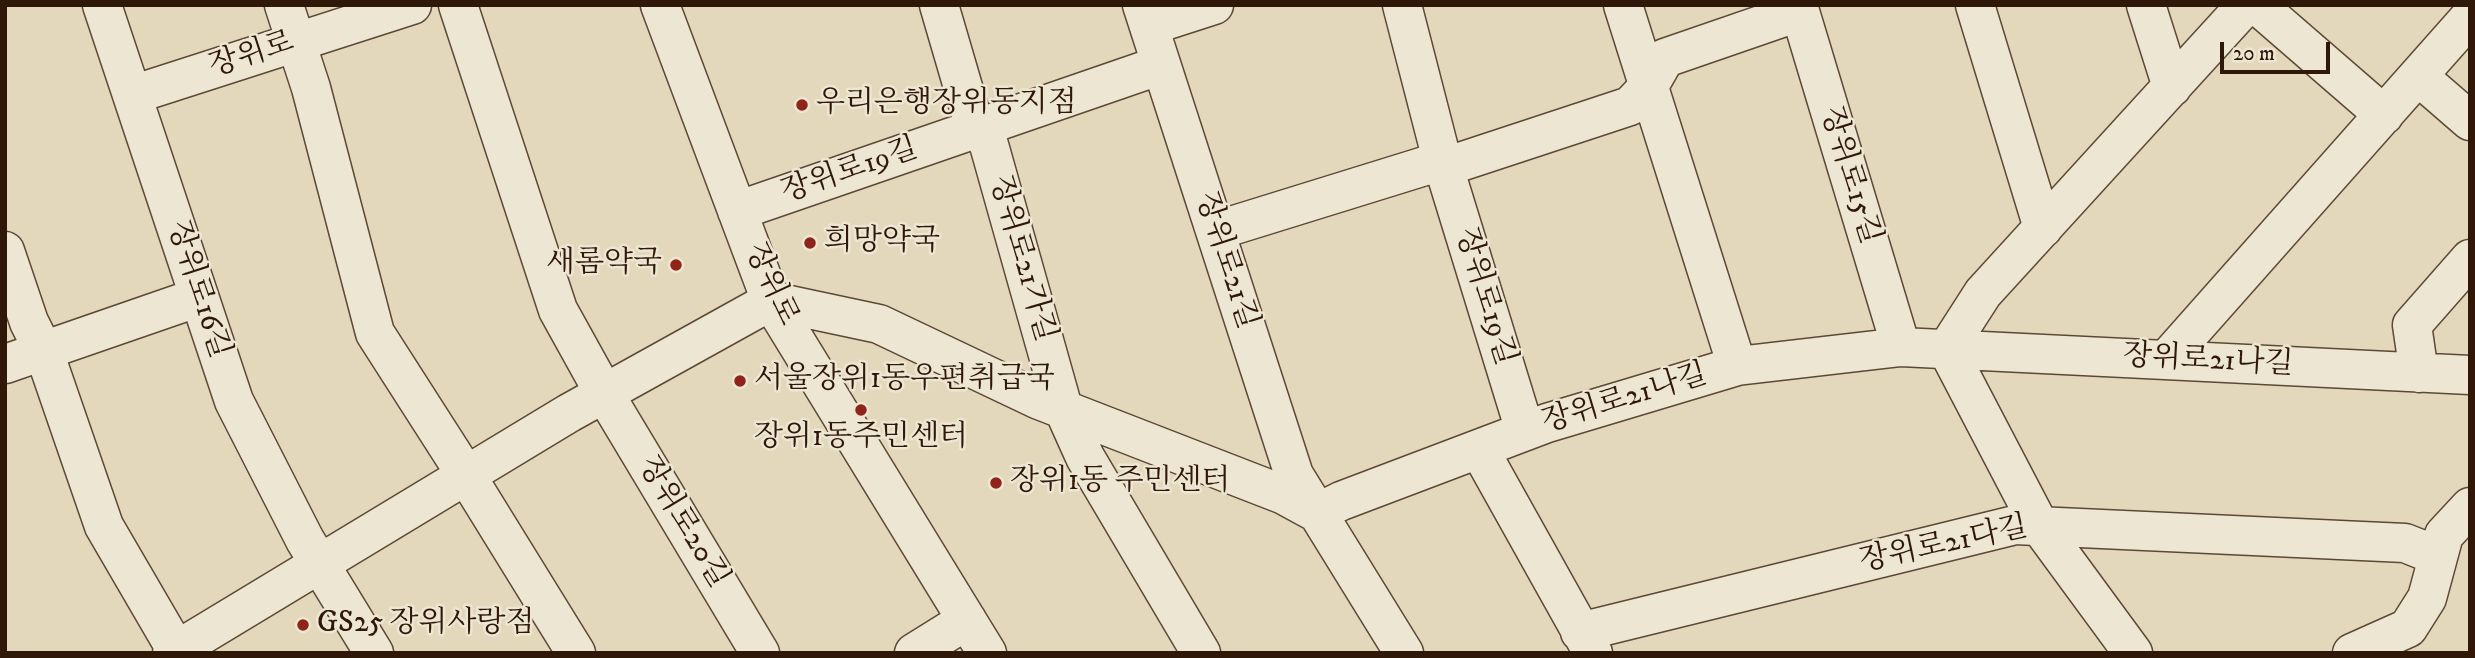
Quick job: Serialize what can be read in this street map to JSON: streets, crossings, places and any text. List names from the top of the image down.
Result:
{
  "streets": {
    "street": [
      "장위로",
      "장위로19길",
      "장위로15길",
      "장위로21가길",
      "장위로21길",
      "장위로16길",
      "장위로21나길",
      "장위로20길",
      "장위로21다길"
    ]
  },
  "crossings": [
    ["장위로", "장위로19길"],
    ["장위로", "장위로21길"],
    ["장위로", "장위로16길"],
    ["장위로19길", "장위로21가길"],
    ["장위로19길", "장위로21길"],
    ["장위로19길", "장위로21나길"],
    ["장위로15길", "장위로21나길"],
    ["장위로21가길", "장위로21길"],
    ["장위로21길", "장위로21나길"],
    ["장위로21나길", "장위로21다길"]
  ],
  "places": [
    "우리은행장위동지점",
    "희망약국",
    "새롬약국",
    "서울장위1동우편취급국",
    "장위1동주민센터",
    "장위1동 주민센터",
    "GS25 장위사랑점"
  ],
  "scale_bar": "20 m"
}
